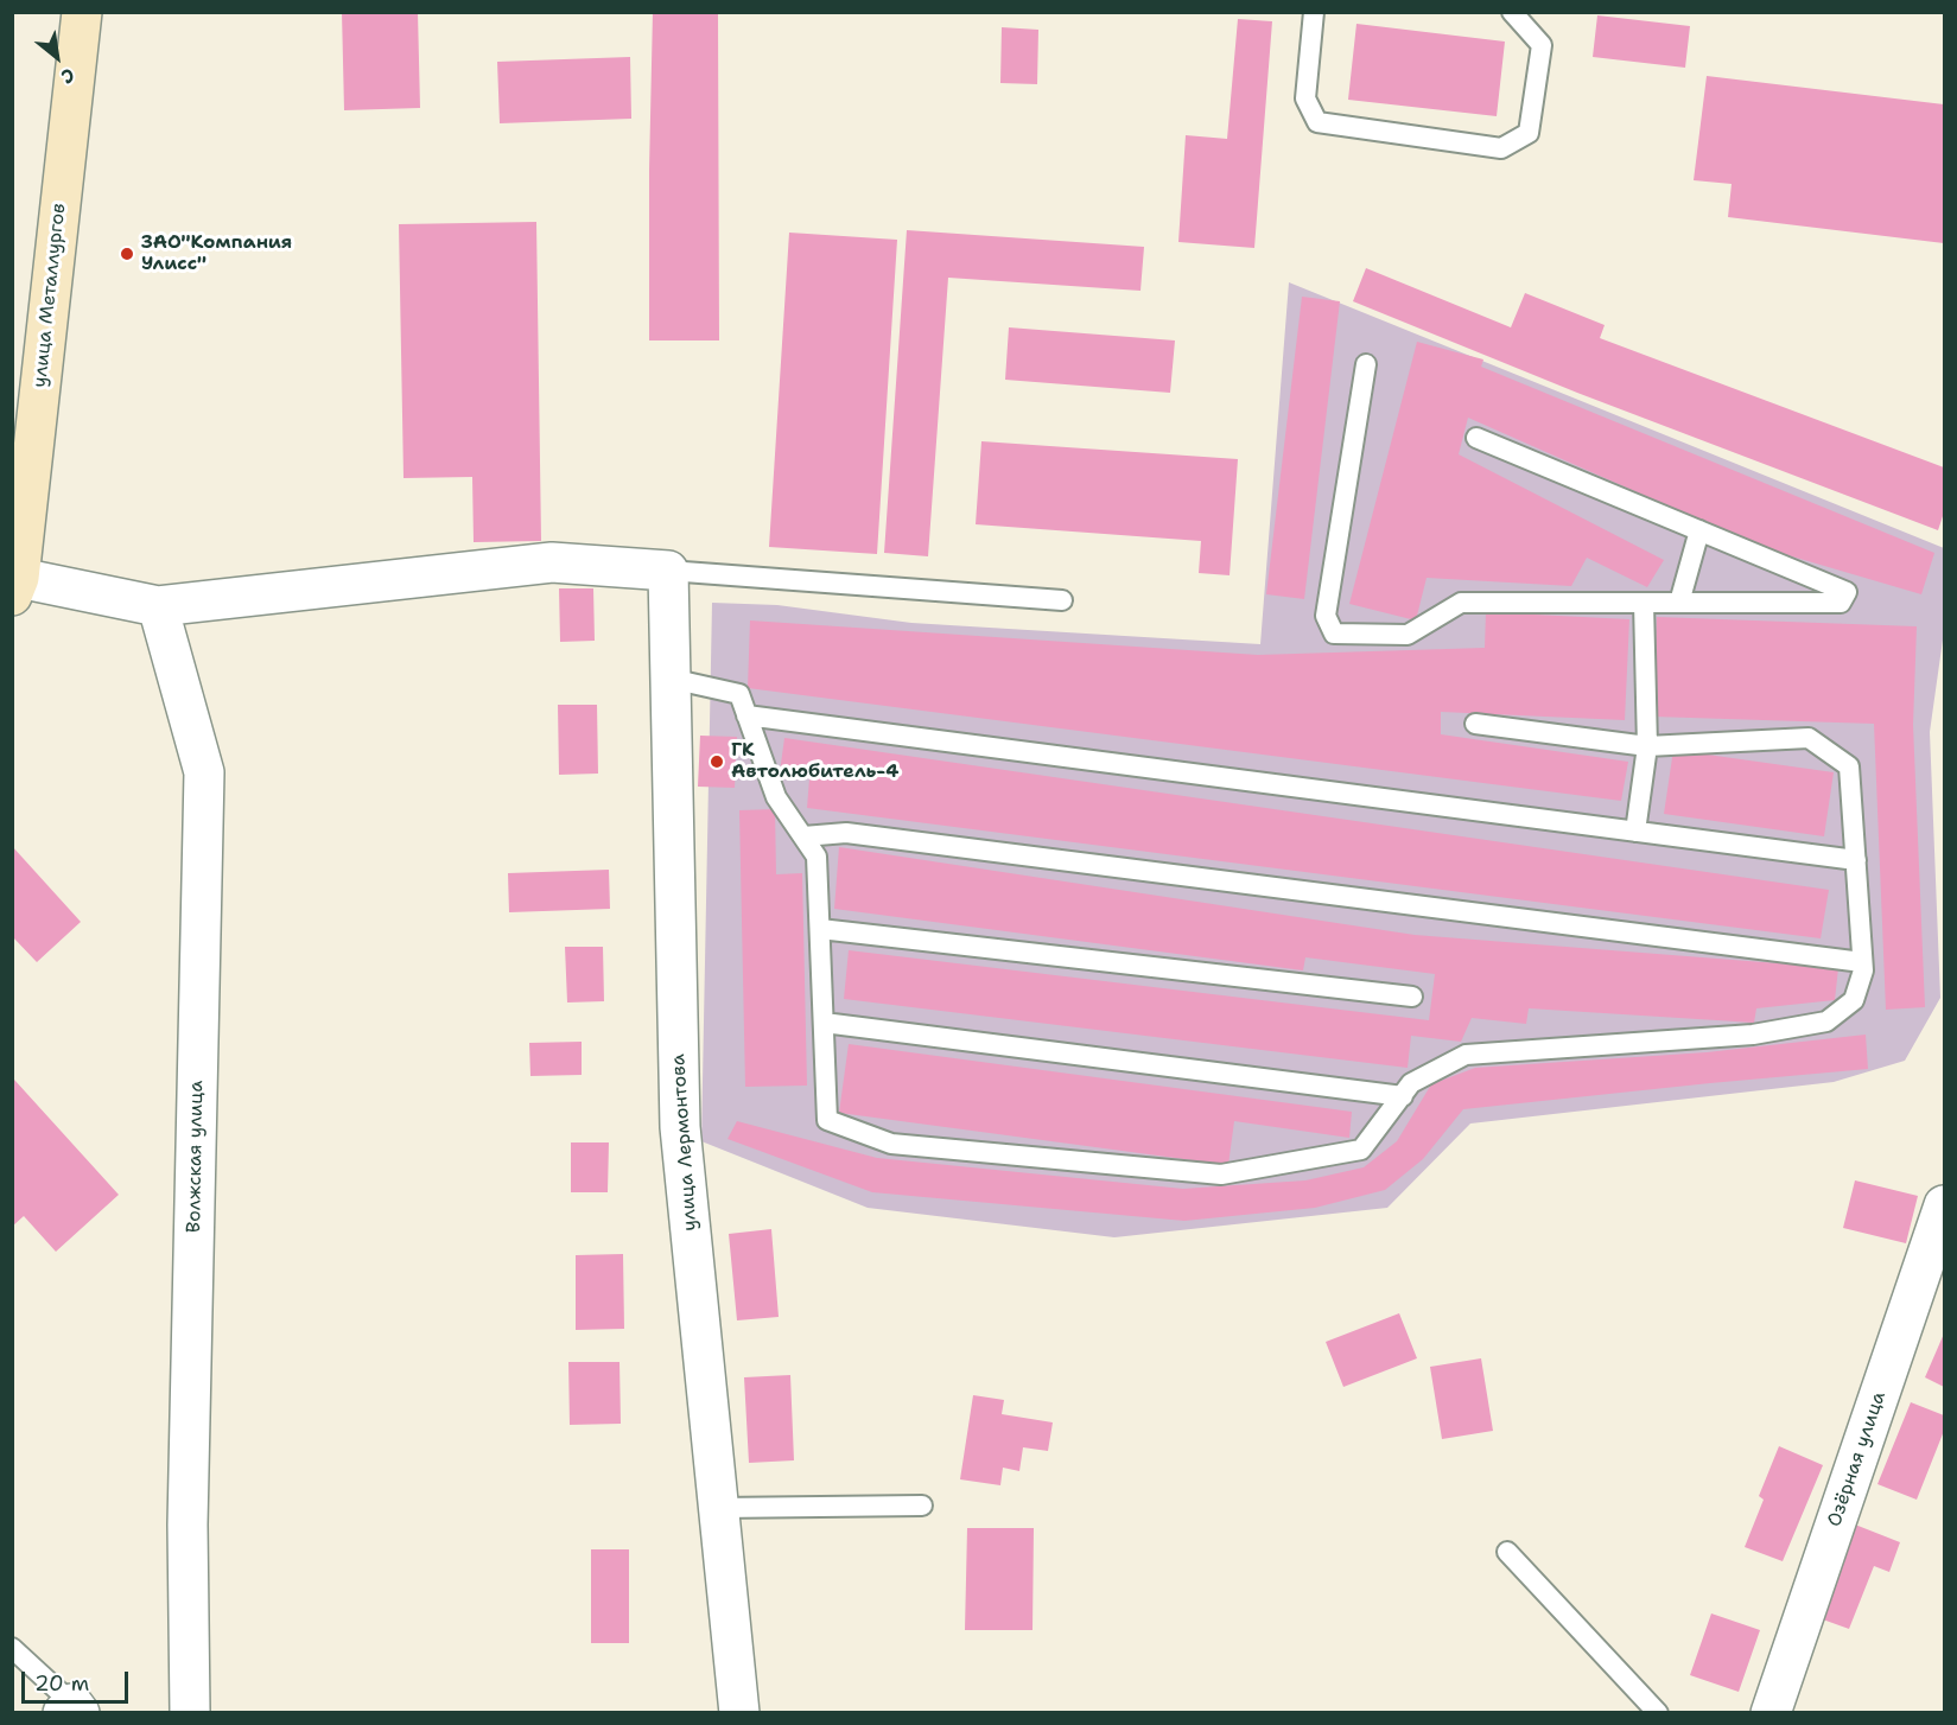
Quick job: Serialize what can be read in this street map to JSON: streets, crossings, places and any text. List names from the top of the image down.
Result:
{
  "streets": {
    "main road": ["улица Металлургов"],
    "street": ["улица Лермонтова", "Волжская улица", "Озёрная улица"]
  },
  "places": ["ЗАО\"Компания Улисс\"", "ГК Автолюбитель-4"],
  "scale_bar": "20 m",
  "north": "bottom right"
}
